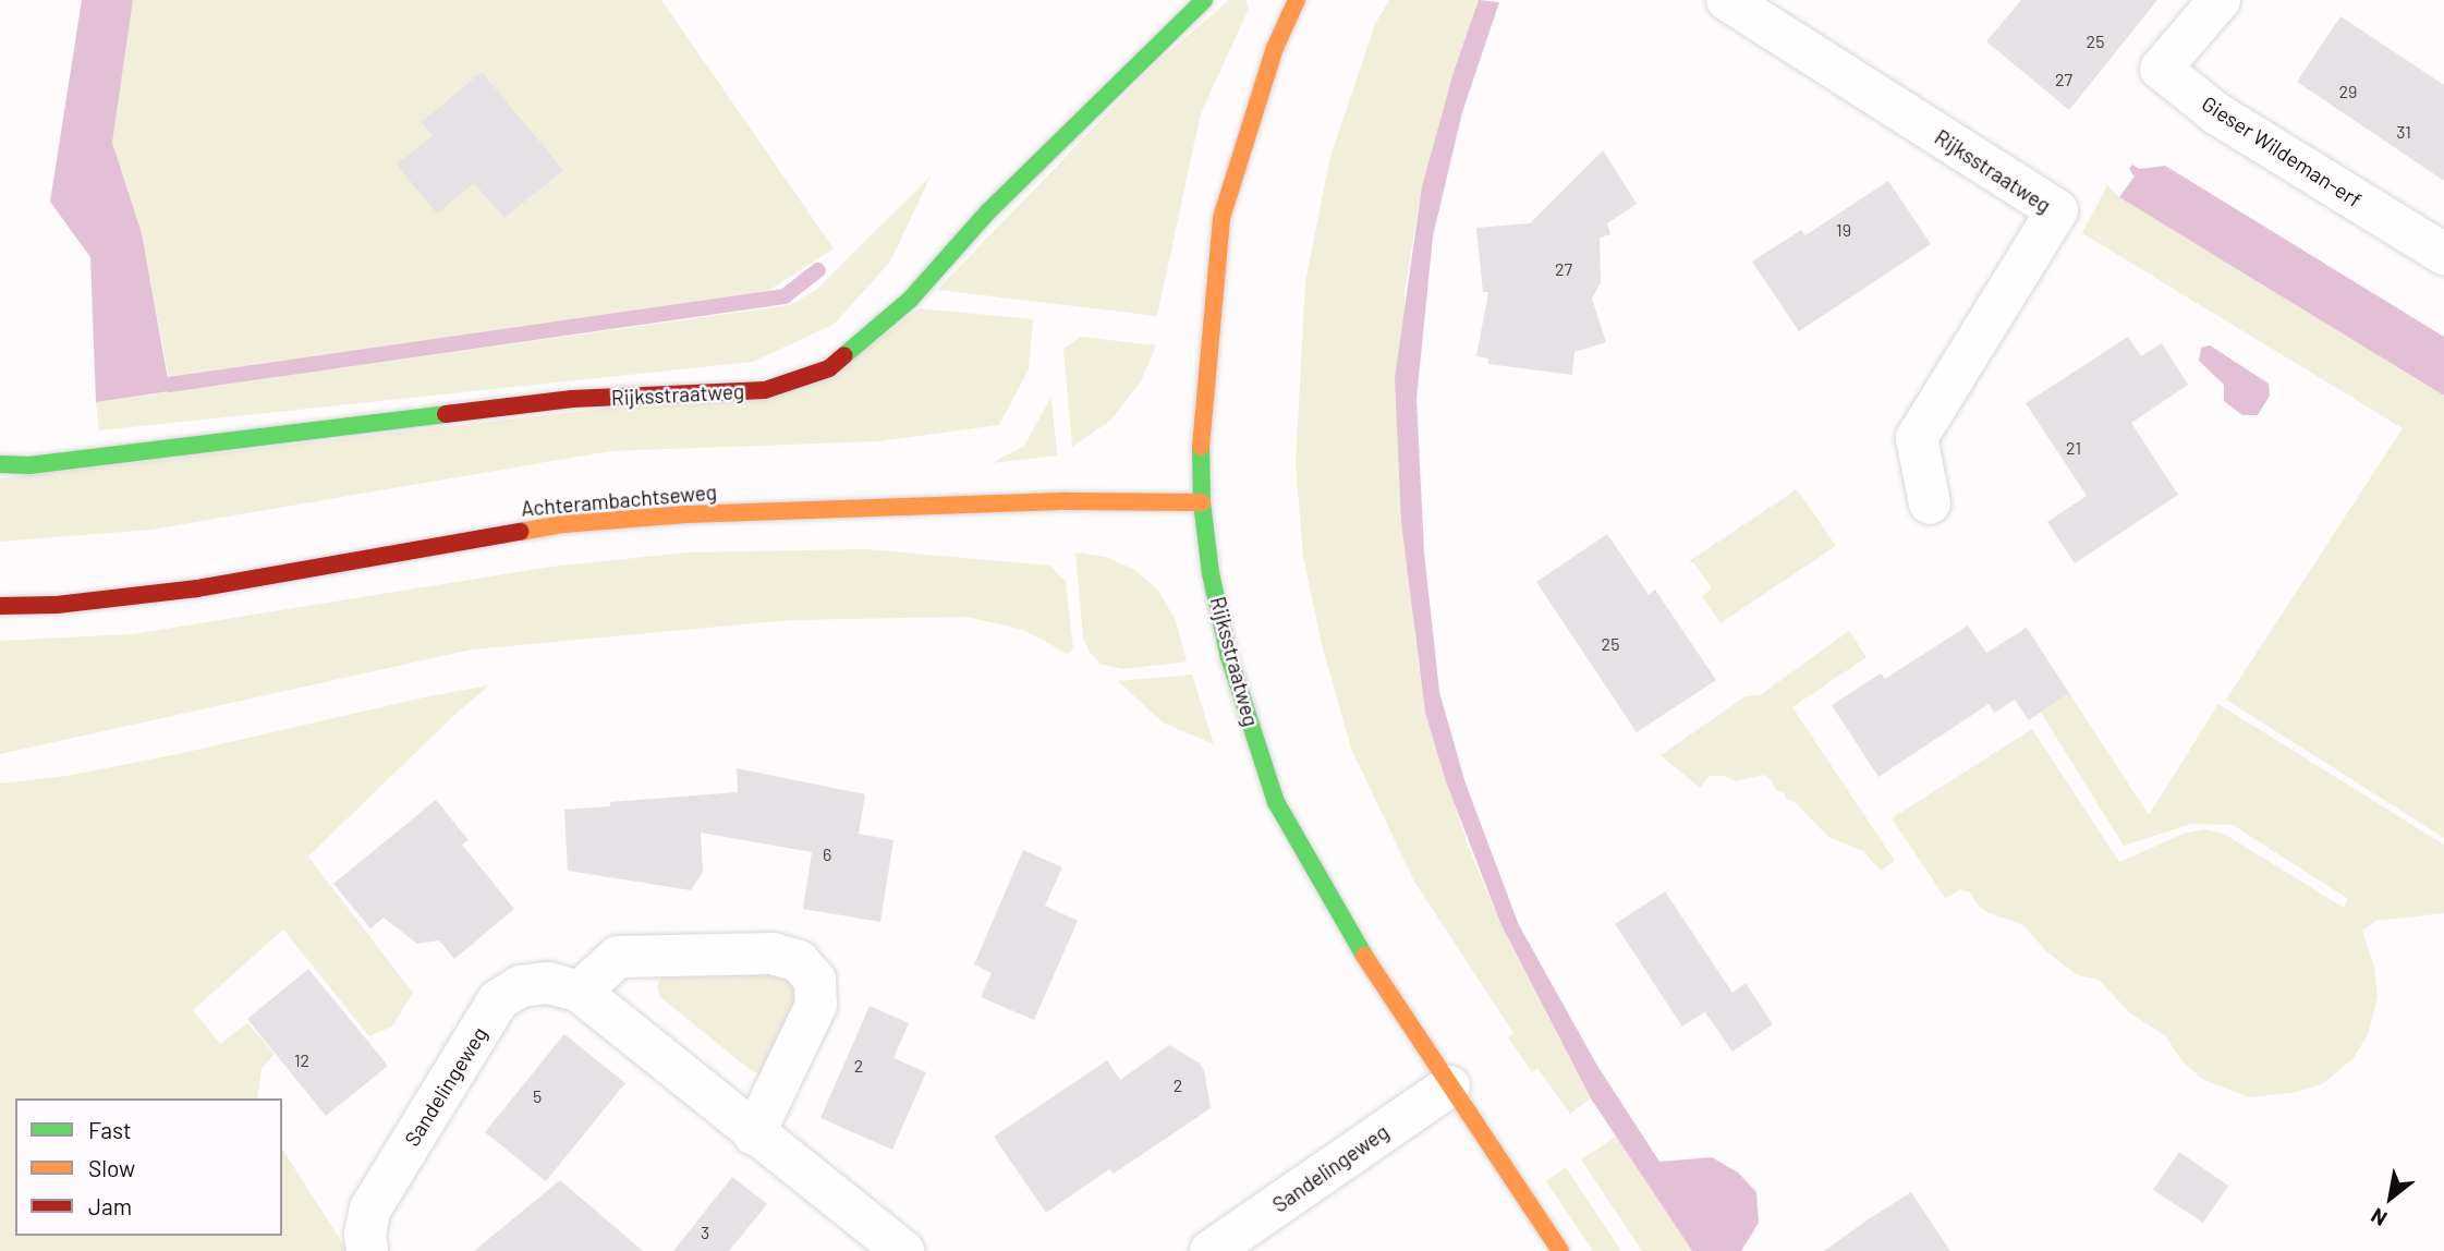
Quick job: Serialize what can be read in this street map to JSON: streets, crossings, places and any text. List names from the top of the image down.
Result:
{
  "streets": {
    "street": [
      "Gieser Wildeman-erf",
      "Rijksstraatweg",
      "Achterambachtseweg",
      "Sandelingeweg"
    ]
  },
  "crossings": [
    ["Rijksstraatweg", "Achterambachtseweg"],
    ["Rijksstraatweg", "Sandelingeweg"]
  ],
  "house_numbers": [
    "25",
    "27",
    "29",
    "31",
    "19",
    "27",
    "21",
    "25",
    "6",
    "12",
    "2",
    "2",
    "5",
    "3"
  ],
  "legend": ["Fast", "Slow", "Jam"],
  "north": "bottom left"
}
